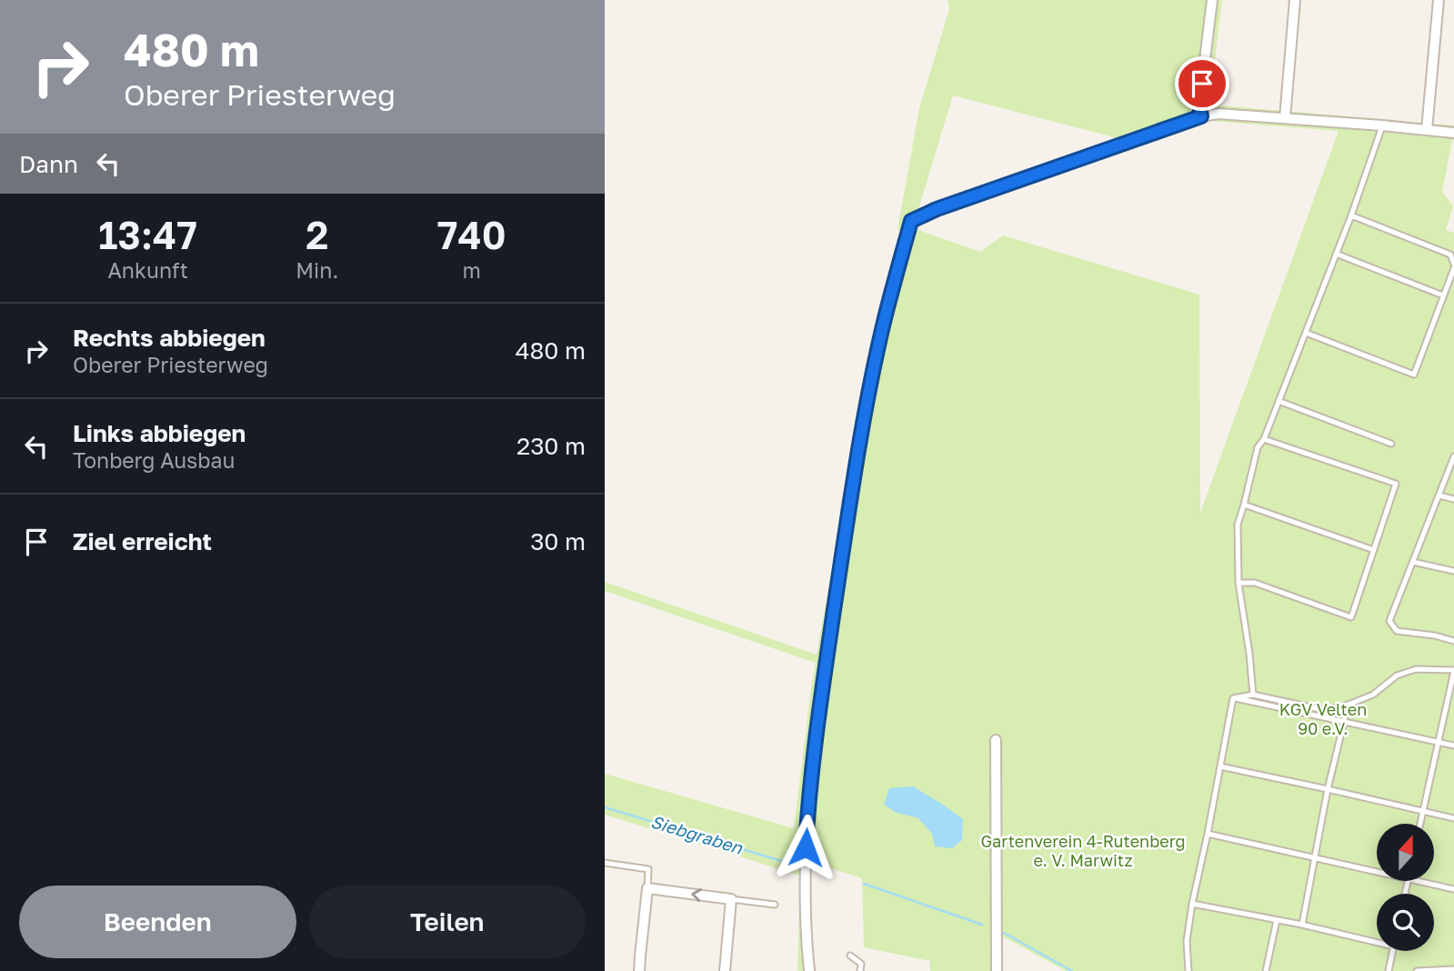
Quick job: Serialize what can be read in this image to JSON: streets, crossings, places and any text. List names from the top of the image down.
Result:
{
  "water": ["Siebgraben"],
  "parks": ["KGV Velten 90 e.V.", "Gartenverein 4-Rutenberg e. V. Marwitz"],
  "north": "top",
  "page": {
    "turn": ["480 m", "Oberer Priesterweg"],
    "then": "Dann",
    "eta": [
      "13:47",
      "Ankunft",
      "2",
      "Min.",
      "740",
      "m"
    ],
    "list": [
      {
        "name": "Rechts abbiegen",
        "note": "Oberer Priesterweg",
        "value": "480 m"
      },
      {
        "name": "Links abbiegen",
        "note": "Tonberg Ausbau",
        "value": "230 m"
      },
      {
        "name": "Ziel erreicht",
        "value": "30 m"
      }
    ],
    "buttons": ["Beenden", "Teilen"]
  }
}
